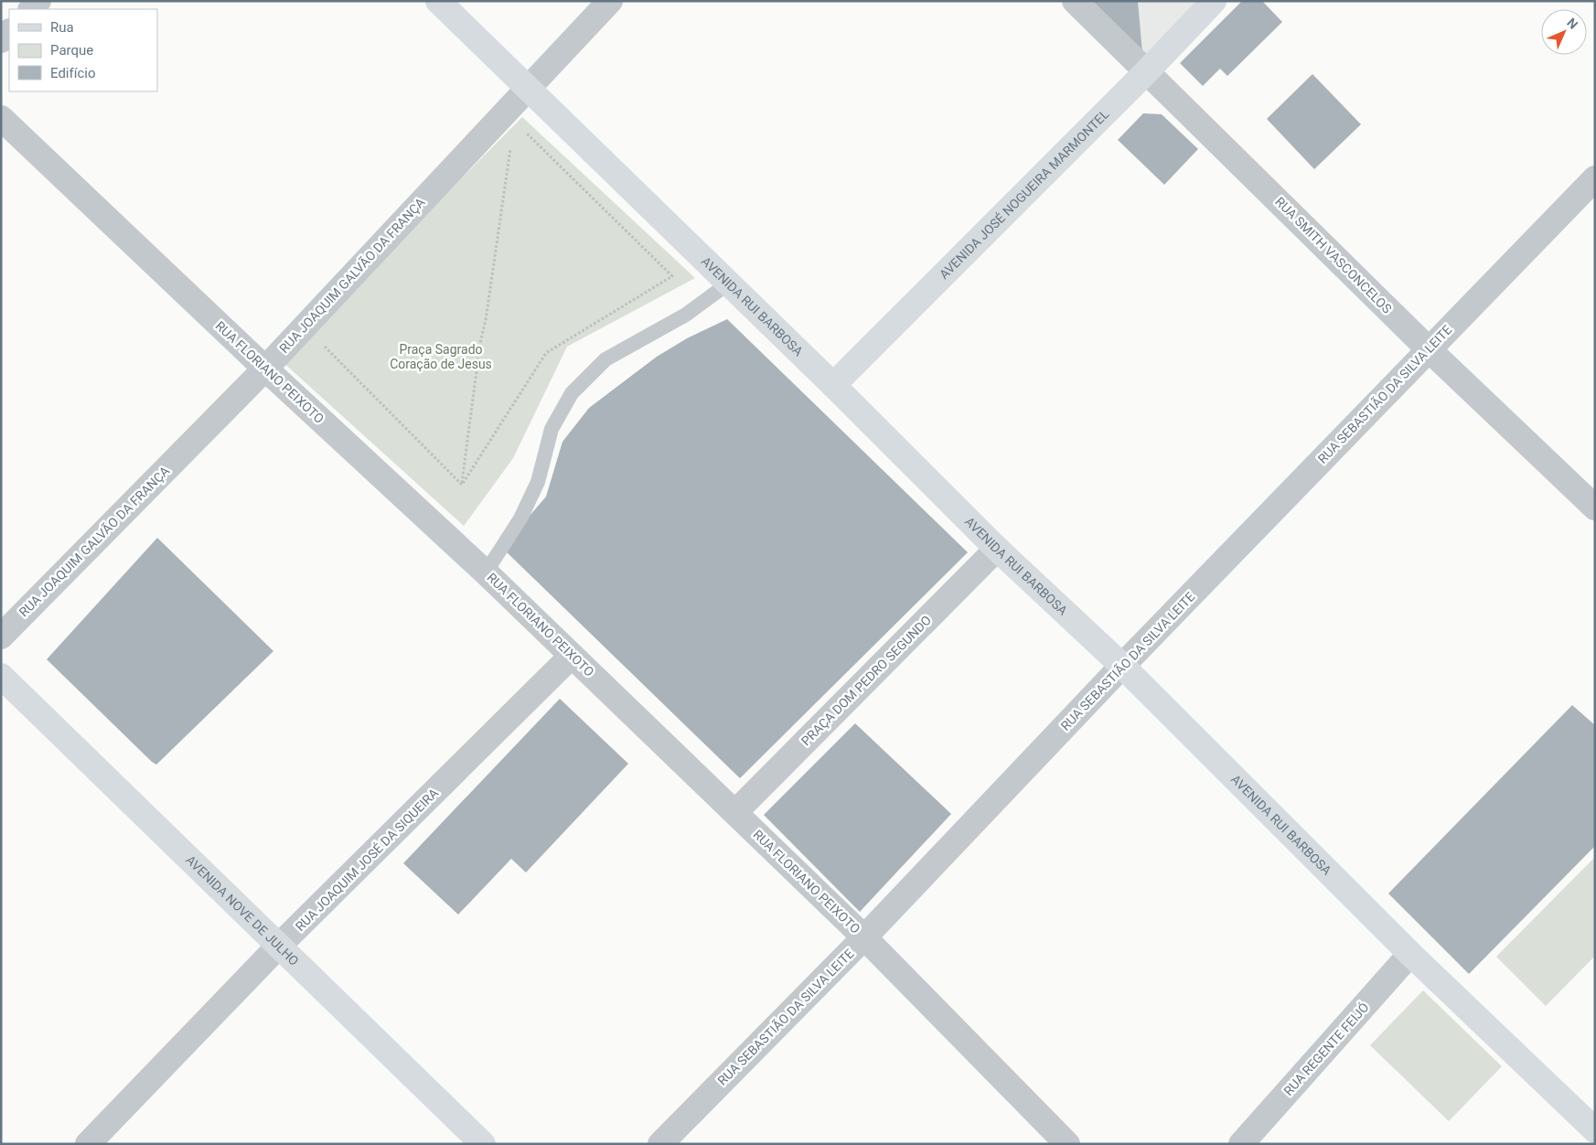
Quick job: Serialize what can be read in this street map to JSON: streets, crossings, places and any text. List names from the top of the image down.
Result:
{
  "streets": {
    "main road": ["AVENIDA JOSÉ NOGUEIRA MARMONTEL", "AVENIDA RUI BARBOSA", "AVENIDA NOVE DE JULHO"],
    "street": [
      "RUA SMITH VASCONCELOS",
      "RUA JOAQUIM GALVÃO DA FRANÇA",
      "RUA FLORIANO PEIXOTO",
      "RUA SEBASTIÃO DA SILVA LEITE",
      "PRAÇA DOM PEDRO SEGUNDO",
      "RUA JOAQUIM JOSÉ DA SIQUEIRA",
      "RUA REGENTE FEIJÓ"
    ]
  },
  "crossings": [
    ["AVENIDA JOSÉ NOGUEIRA MARMONTEL", "RUA SMITH VASCONCELOS"],
    ["AVENIDA JOSÉ NOGUEIRA MARMONTEL", "AVENIDA RUI BARBOSA"],
    ["RUA SMITH VASCONCELOS", "RUA SEBASTIÃO DA SILVA LEITE"],
    ["RUA JOAQUIM GALVÃO DA FRANÇA", "AVENIDA RUI BARBOSA"],
    ["RUA JOAQUIM GALVÃO DA FRANÇA", "RUA FLORIANO PEIXOTO"],
    ["AVENIDA RUI BARBOSA", "RUA SEBASTIÃO DA SILVA LEITE"],
    ["AVENIDA RUI BARBOSA", "PRAÇA DOM PEDRO SEGUNDO"],
    ["AVENIDA RUI BARBOSA", "RUA REGENTE FEIJÓ"],
    ["RUA FLORIANO PEIXOTO", "RUA SEBASTIÃO DA SILVA LEITE"],
    ["RUA FLORIANO PEIXOTO", "PRAÇA DOM PEDRO SEGUNDO"],
    ["RUA FLORIANO PEIXOTO", "RUA JOAQUIM JOSÉ DA SIQUEIRA"],
    ["RUA JOAQUIM JOSÉ DA SIQUEIRA", "AVENIDA NOVE DE JULHO"]
  ],
  "parks": ["Praça Sagrado Coração de Jesus"],
  "legend": ["Rua", "Parque", "Edifício"],
  "north": "top right"
}
